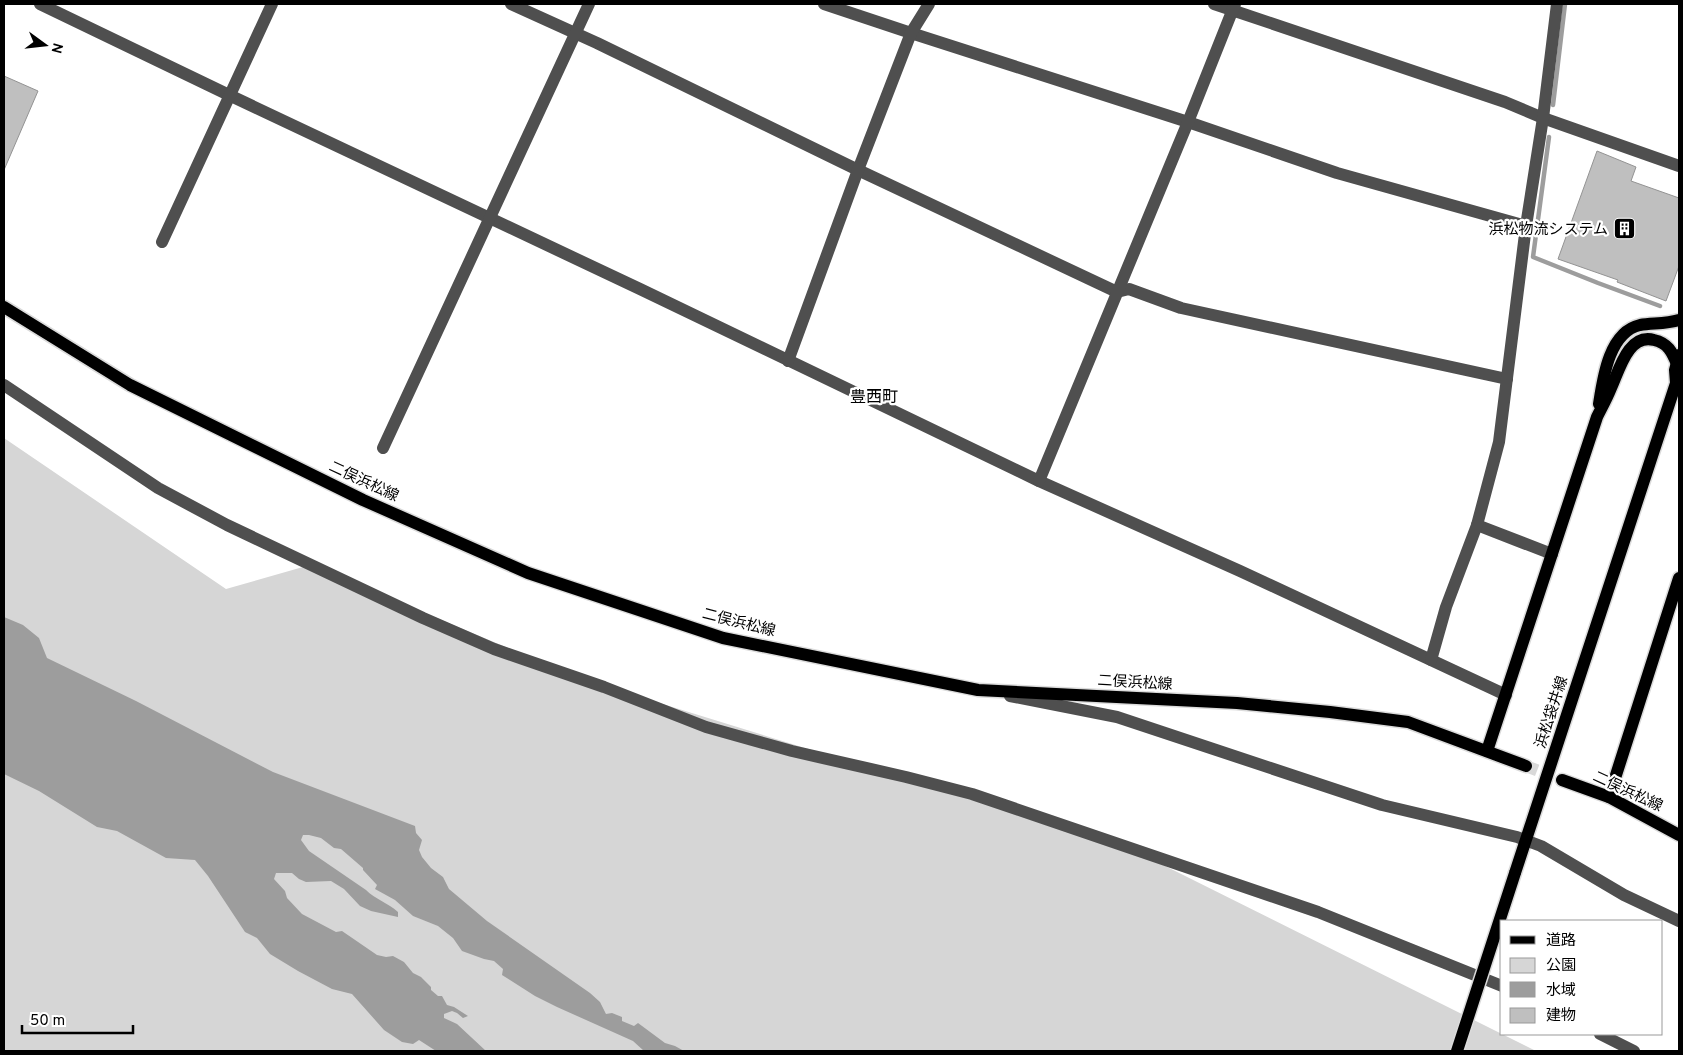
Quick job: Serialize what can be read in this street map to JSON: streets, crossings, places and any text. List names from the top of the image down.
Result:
{
  "streets": {
    "main road": ["二俣浜松線", "浜松袋井線"]
  },
  "districts": ["豊西町"],
  "places": {
    "building": ["浜松物流システム"]
  },
  "legend": [
    "道路",
    "公園",
    "水域",
    "建物"
  ],
  "scale_bar": "50 m",
  "north": "right"
}
